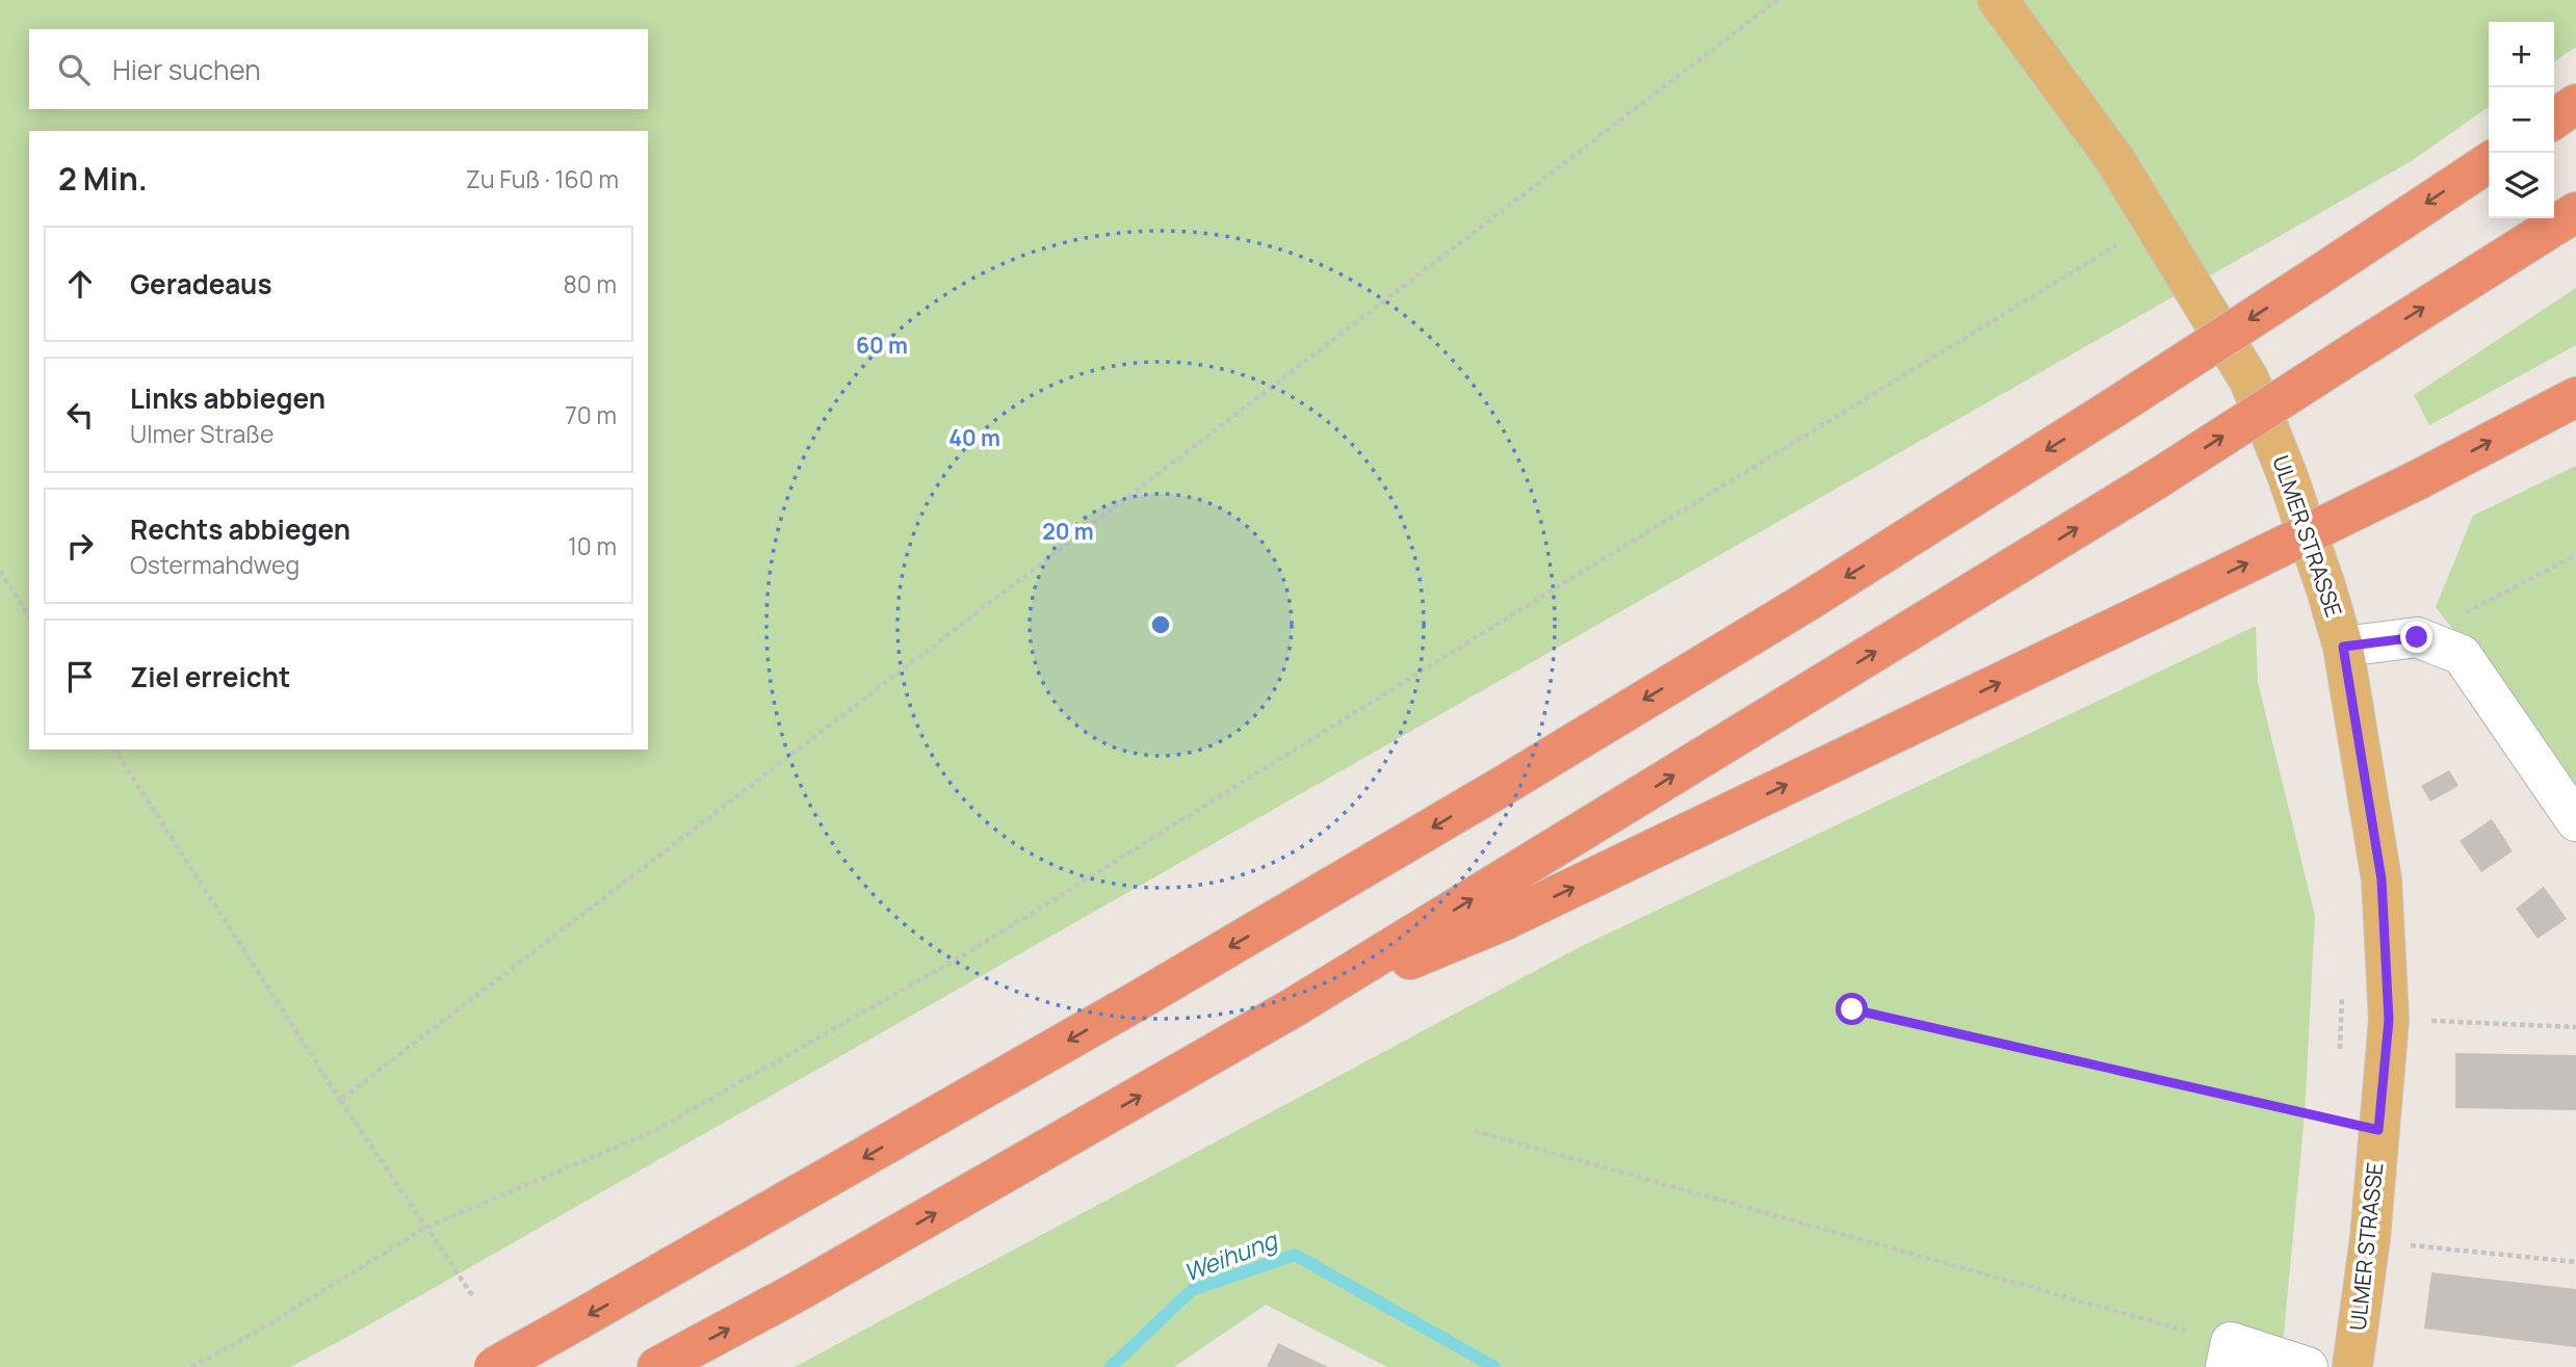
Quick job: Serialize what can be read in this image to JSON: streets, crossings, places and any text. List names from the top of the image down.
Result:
{
  "streets": {
    "main road": ["ULMER STRASSE"]
  },
  "water": ["Weihung"],
  "page": {
    "map_buttons": ["+", "−"],
    "search": "Hier suchen",
    "heading": ["2 Min.", "Zu Fuß · 160 m"],
    "list": [
      ["Geradeaus", "80 m"],
      ["Links abbiegen", "Ulmer Straße", "70 m"],
      ["Rechts abbiegen", "Ostermahdweg", "10 m"],
      "Ziel erreicht"
    ]
  },
  "rings": ["60 m", "40 m", "20 m"]
}
